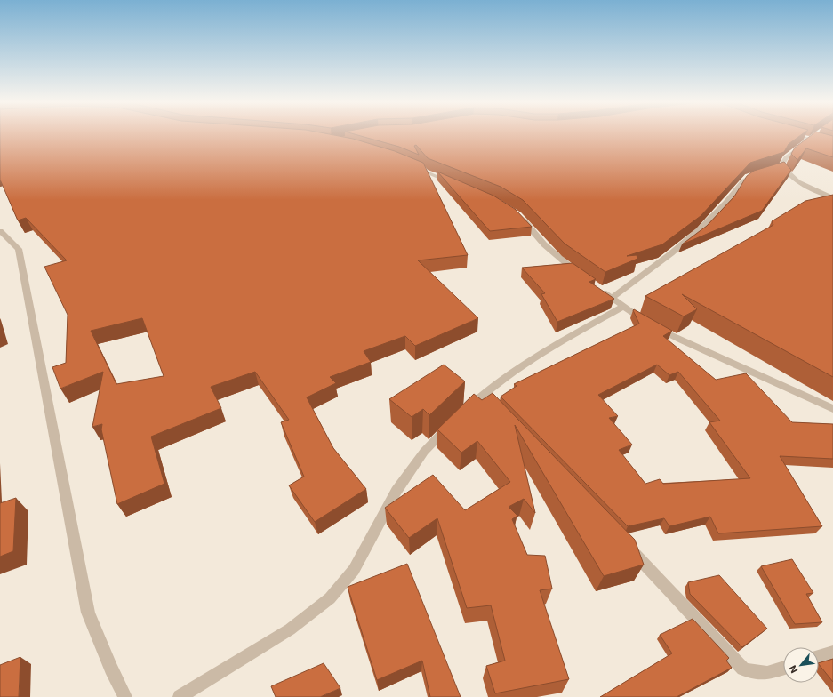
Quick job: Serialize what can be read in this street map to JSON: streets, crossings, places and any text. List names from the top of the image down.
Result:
{
  "north": "bottom left"
}
